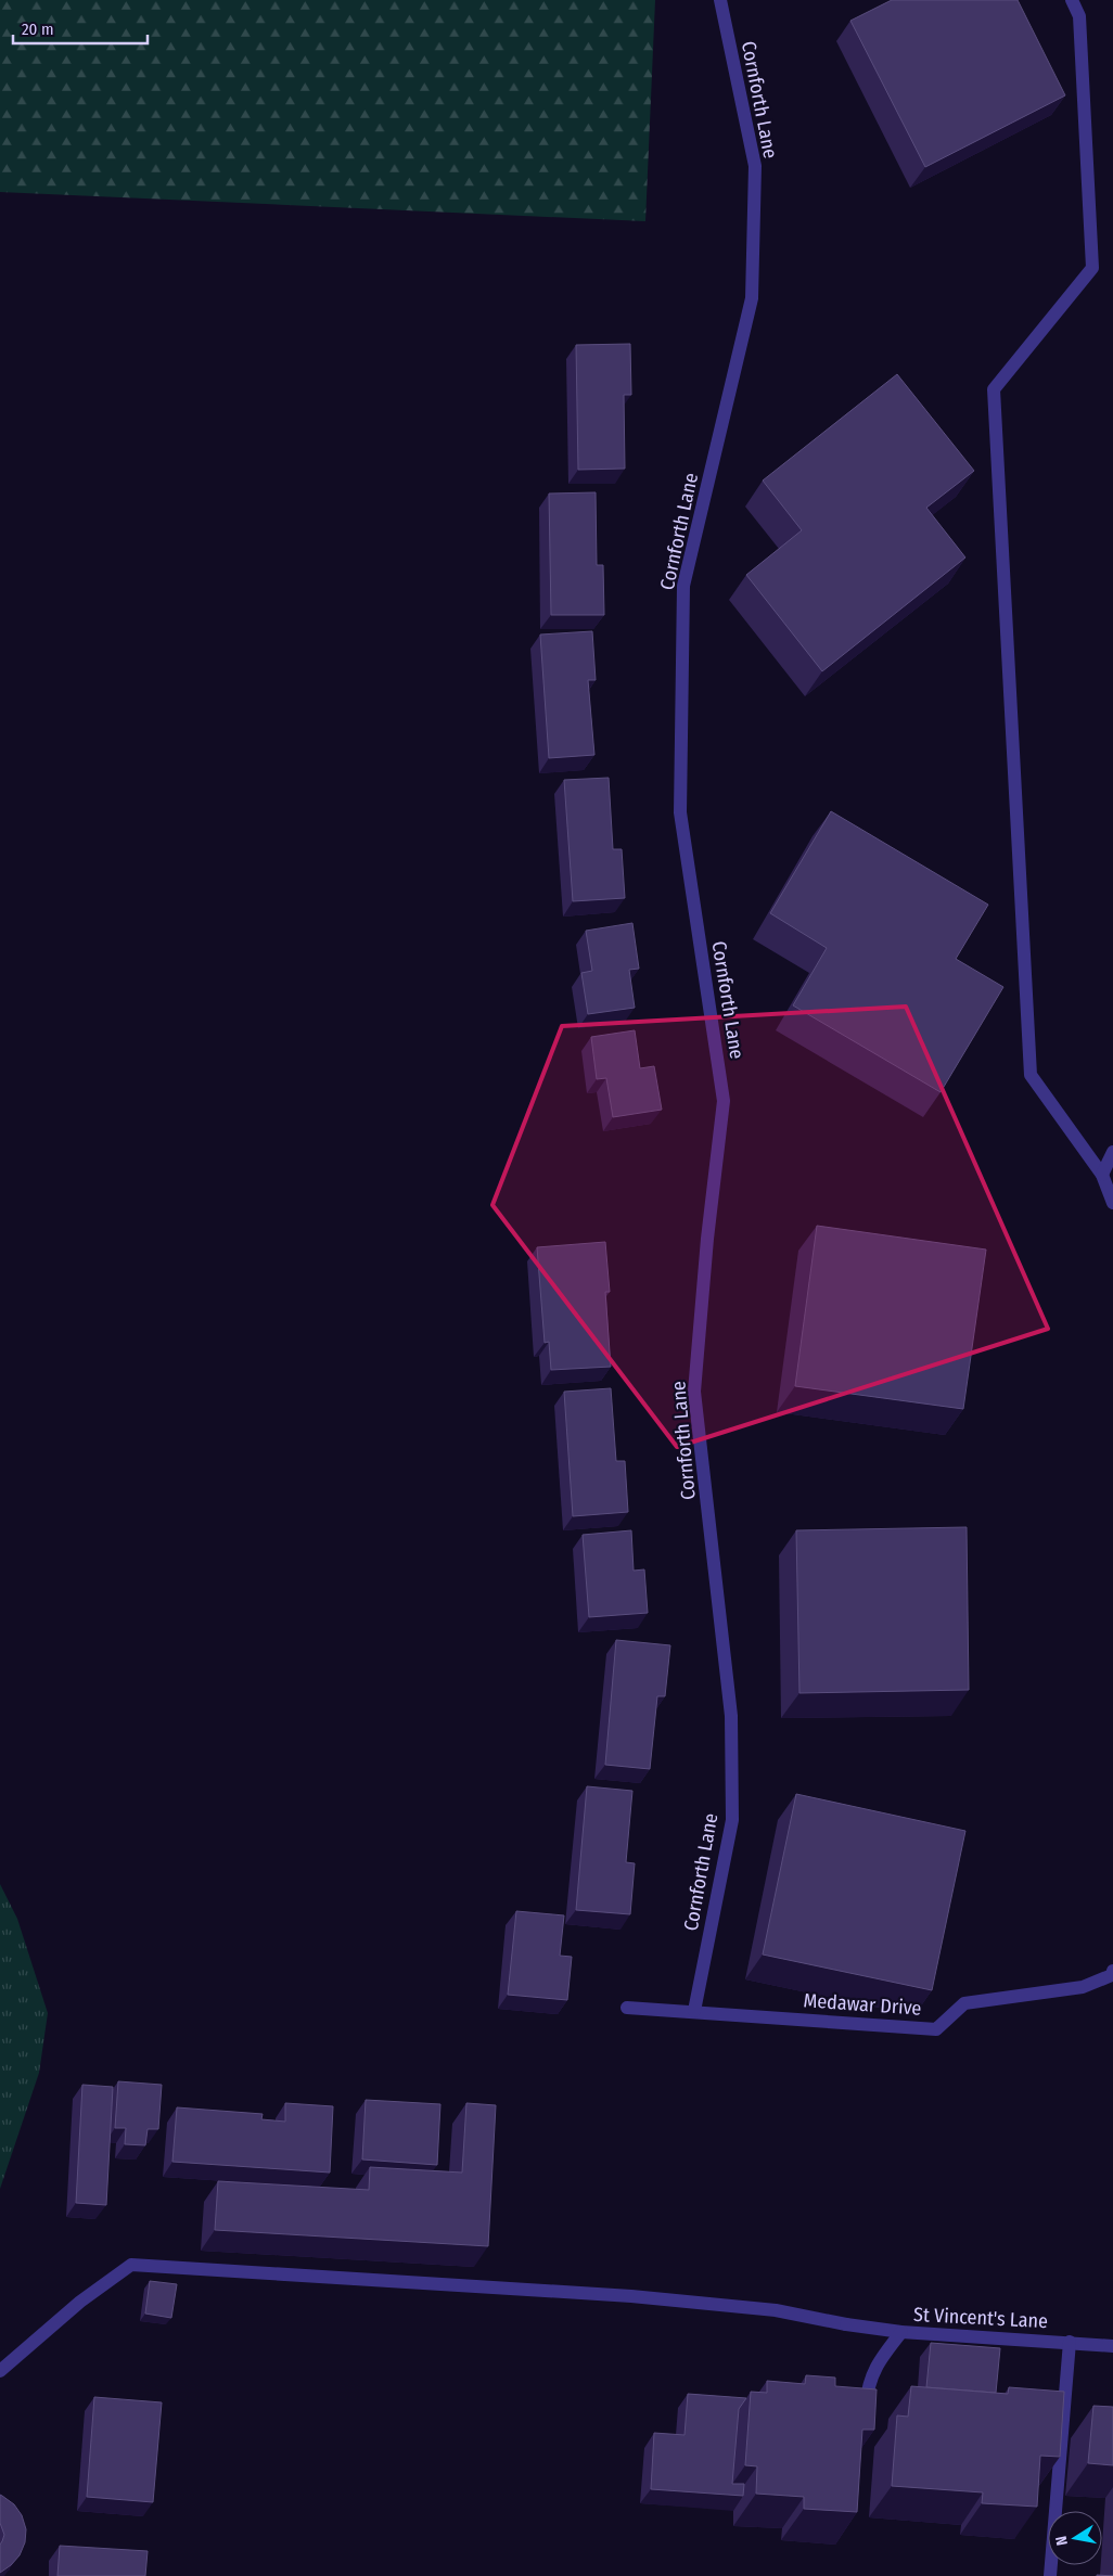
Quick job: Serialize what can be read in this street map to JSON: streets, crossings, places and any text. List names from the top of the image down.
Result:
{
  "streets": {
    "street": ["Cornforth Lane", "Medawar Drive", "St Vincent's Lane"]
  },
  "crossings": [
    ["Cornforth Lane", "Medawar Drive"]
  ],
  "scale_bar": "20 m",
  "north": "left"
}
